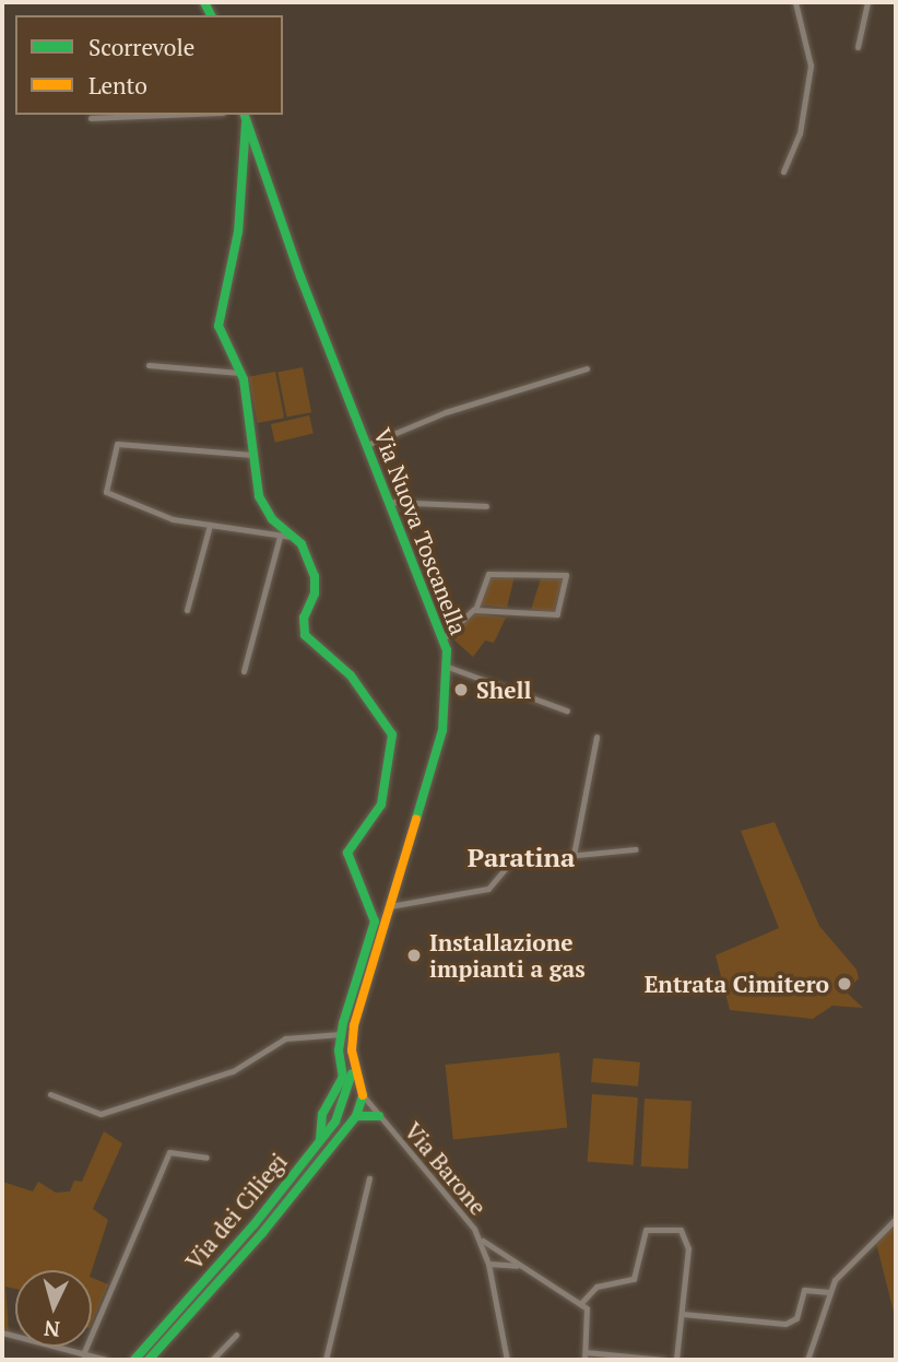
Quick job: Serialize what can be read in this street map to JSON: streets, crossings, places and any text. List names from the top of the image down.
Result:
{
  "streets": {
    "main road": ["Via Nuova Toscanella", "Via dei Ciliegi"],
    "street": ["Via Barone"]
  },
  "crossings": [
    ["Via Nuova Toscanella", "Via Barone"],
    ["Via Nuova Toscanella", "Via dei Ciliegi"],
    ["Via Barone", "Via dei Ciliegi"]
  ],
  "districts": ["Paratina"],
  "places": ["Shell", "Installazione impianti a gas", "Entrata Cimitero"],
  "legend": ["Scorrevole", "Lento"],
  "north": "bottom"
}
